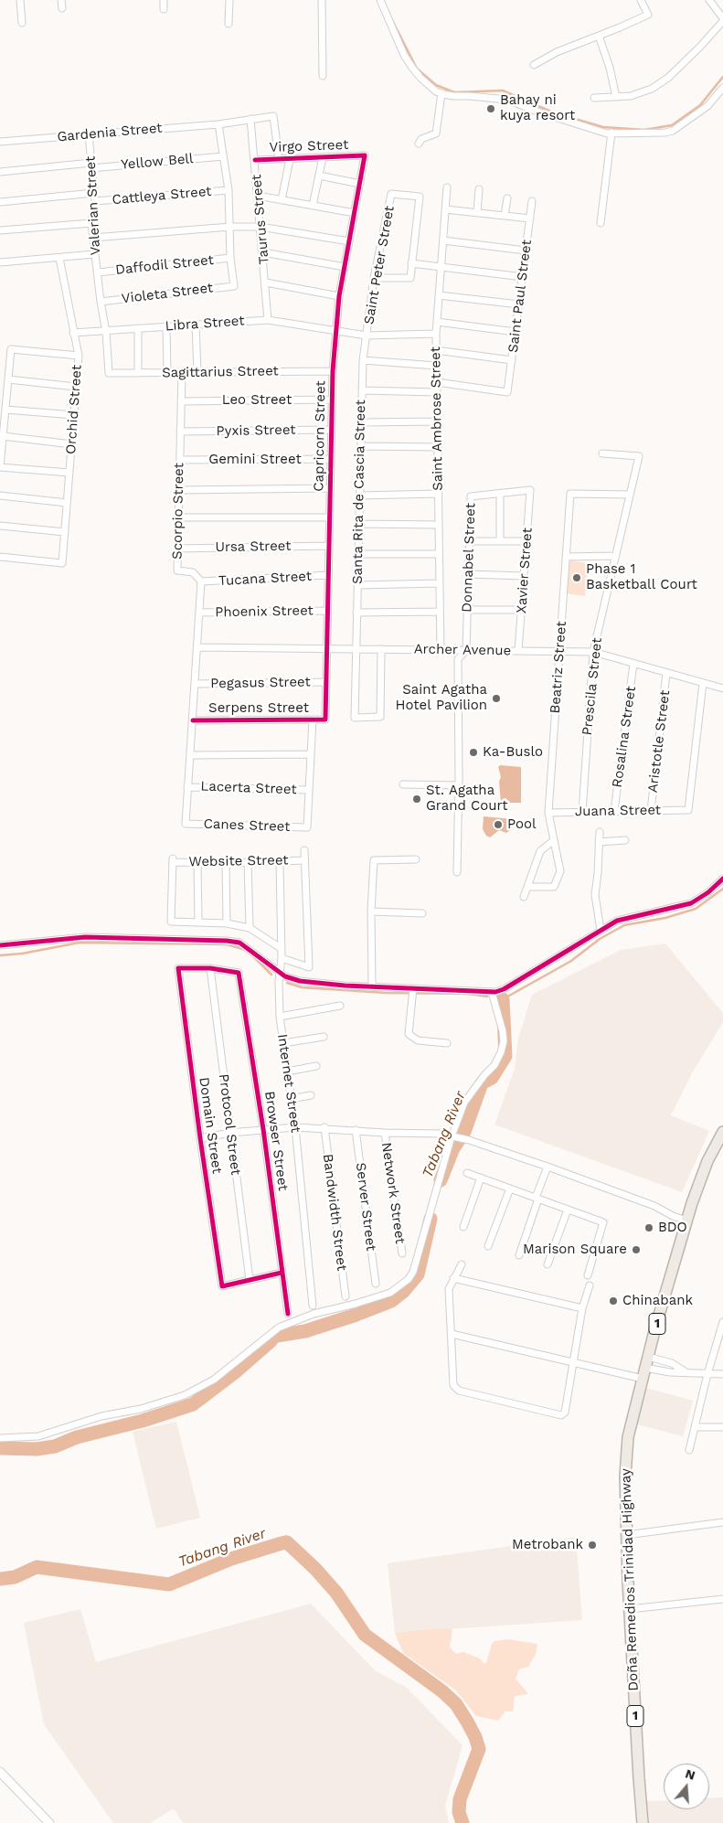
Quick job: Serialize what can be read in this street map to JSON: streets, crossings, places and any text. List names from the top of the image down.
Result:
{
  "streets": {
    "highway": ["1", "Doña Remedios Trinidad Highway"],
    "street": [
      "Gardenia Street",
      "Virgo Street",
      "Yellow Bell",
      "Cattleya Street",
      "Valerian Street",
      "Taurus Street",
      "Daffodil Street",
      "Saint Peter Street",
      "Violeta Street",
      "Saint Paul Street",
      "Libra Street",
      "Sagittarius Street",
      "Leo Street",
      "Orchid Street",
      "Saint Ambrose Street",
      "Pyxis Street",
      "Capricorn Street",
      "Gemini Street",
      "Santa Rita de Cascia Street",
      "Scorpio Street",
      "Ursa Street",
      "Donnabel Street",
      "Xavier Street",
      "Tucana Street",
      "Phoenix Street",
      "Archer Avenue",
      "Beatriz Street",
      "Pegasus Street",
      "Prescila Street",
      "Serpens Street",
      "Rosalina Street",
      "Aristotle Street",
      "Lacerta Street",
      "Juana Street",
      "Canes Street",
      "Website Street",
      "Internet Street",
      "Protocol Street",
      "Domain Street",
      "Browser Street",
      "Network Street",
      "Server Street",
      "Bandwidth Street"
    ]
  },
  "crossings": [
    ["Gardenia Street", "Valerian Street"],
    ["Virgo Street", "Taurus Street"],
    ["Virgo Street", "Capricorn Street"],
    ["Yellow Bell", "Valerian Street"],
    ["Cattleya Street", "Valerian Street"],
    ["Valerian Street", "Daffodil Street"],
    ["Valerian Street", "Violeta Street"],
    ["Valerian Street", "Libra Street"],
    ["Valerian Street", "Sagittarius Street"],
    ["Taurus Street", "Libra Street"],
    ["Daffodil Street", "Violeta Street"],
    ["Saint Peter Street", "Libra Street"],
    ["Saint Peter Street", "Santa Rita de Cascia Street"],
    ["Saint Paul Street", "Saint Ambrose Street"],
    ["Libra Street", "Orchid Street"],
    ["Libra Street", "Saint Ambrose Street"],
    ["Libra Street", "Capricorn Street"],
    ["Libra Street", "Santa Rita de Cascia Street"],
    ["Sagittarius Street", "Capricorn Street"],
    ["Sagittarius Street", "Scorpio Street"],
    ["Leo Street", "Capricorn Street"],
    ["Leo Street", "Scorpio Street"],
    ["Saint Ambrose Street", "Archer Avenue"],
    ["Pyxis Street", "Capricorn Street"],
    ["Pyxis Street", "Scorpio Street"],
    ["Capricorn Street", "Gemini Street"],
    ["Capricorn Street", "Ursa Street"],
    ["Capricorn Street", "Tucana Street"],
    ["Capricorn Street", "Phoenix Street"],
    ["Capricorn Street", "Archer Avenue"],
    ["Capricorn Street", "Pegasus Street"],
    ["Capricorn Street", "Serpens Street"],
    ["Gemini Street", "Scorpio Street"],
    ["Santa Rita de Cascia Street", "Archer Avenue"],
    ["Scorpio Street", "Ursa Street"],
    ["Scorpio Street", "Tucana Street"],
    ["Donnabel Street", "Xavier Street"],
    ["Donnabel Street", "Archer Avenue"],
    ["Xavier Street", "Archer Avenue"],
    ["Archer Avenue", "Beatriz Street"],
    ["Archer Avenue", "Prescila Street"],
    ["Archer Avenue", "Rosalina Street"],
    ["Archer Avenue", "Aristotle Street"],
    ["Archer Avenue", "Juana Street"],
    ["Beatriz Street", "Prescila Street"],
    ["Beatriz Street", "Juana Street"],
    ["Prescila Street", "Juana Street"],
    ["Rosalina Street", "Juana Street"],
    ["Aristotle Street", "Juana Street"],
    ["Lacerta Street", "Canes Street"],
    ["Website Street", "Internet Street"],
    ["Protocol Street", "Domain Street"],
    ["Protocol Street", "Browser Street"],
    ["Domain Street", "Browser Street"]
  ],
  "water": ["Tabang River"],
  "places": [
    "Bahay ni kuya resort",
    "Phase 1 Basketball Court",
    "Saint Agatha Hotel Pavilion",
    "Ka-Buslo",
    "St. Agatha Grand Court",
    "Pool",
    "BDO",
    "Marison Square",
    "Chinabank",
    "Metrobank"
  ],
  "north": "top"
}
